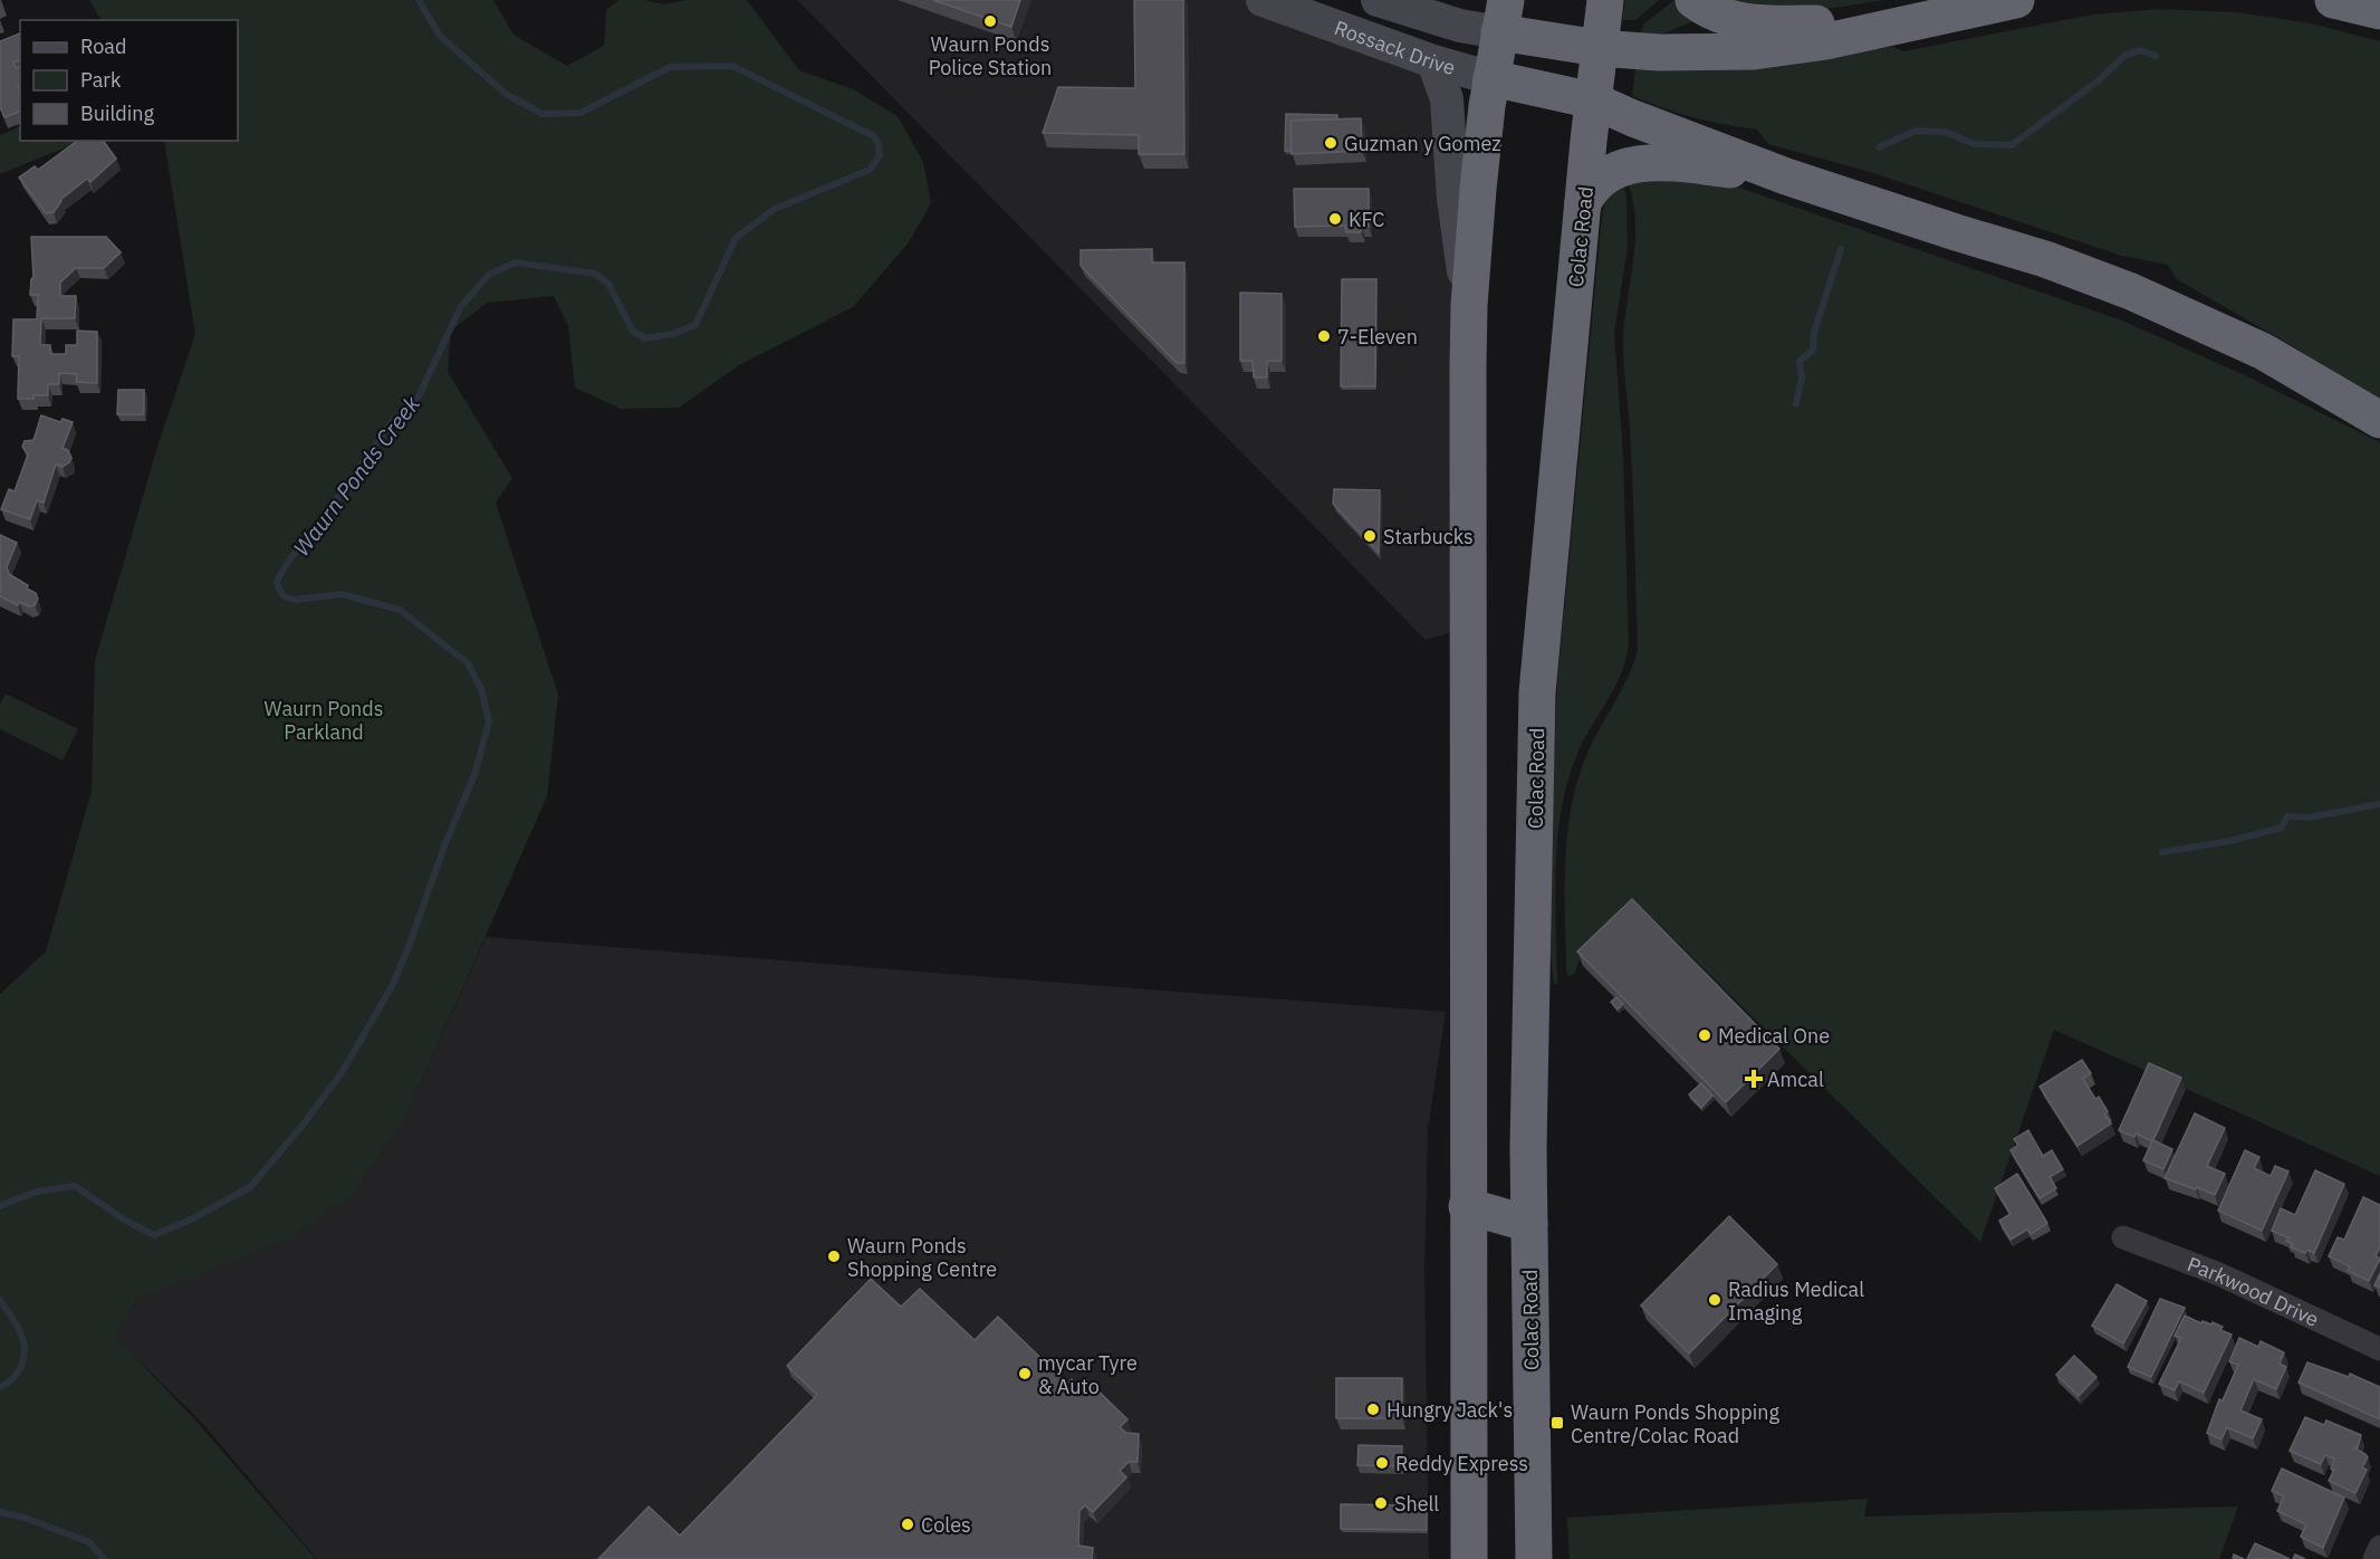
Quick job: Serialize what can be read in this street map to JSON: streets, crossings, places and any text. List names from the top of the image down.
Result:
{
  "streets": {
    "highway": ["Colac Road"],
    "main road": ["Rossack Drive"],
    "street": ["Parkwood Drive"]
  },
  "water": ["Waurn Ponds Creek"],
  "parks": ["Waurn Ponds Parkland"],
  "places": {
    "other": [
      "Waurn Ponds Police Station",
      "Guzman y Gomez",
      "KFC",
      "7-Eleven",
      "Starbucks",
      "Medical One",
      "Waurn Ponds Shopping Centre",
      "Radius Medical Imaging",
      "mycar Tyre & Auto",
      "Hungry Jack's",
      "Reddy Express",
      "Shell",
      "Coles"
    ],
    "health": ["Amcal"],
    "transit": ["Waurn Ponds Shopping Centre/Colac Road"]
  },
  "legend": ["Road", "Park", "Building"]
}
